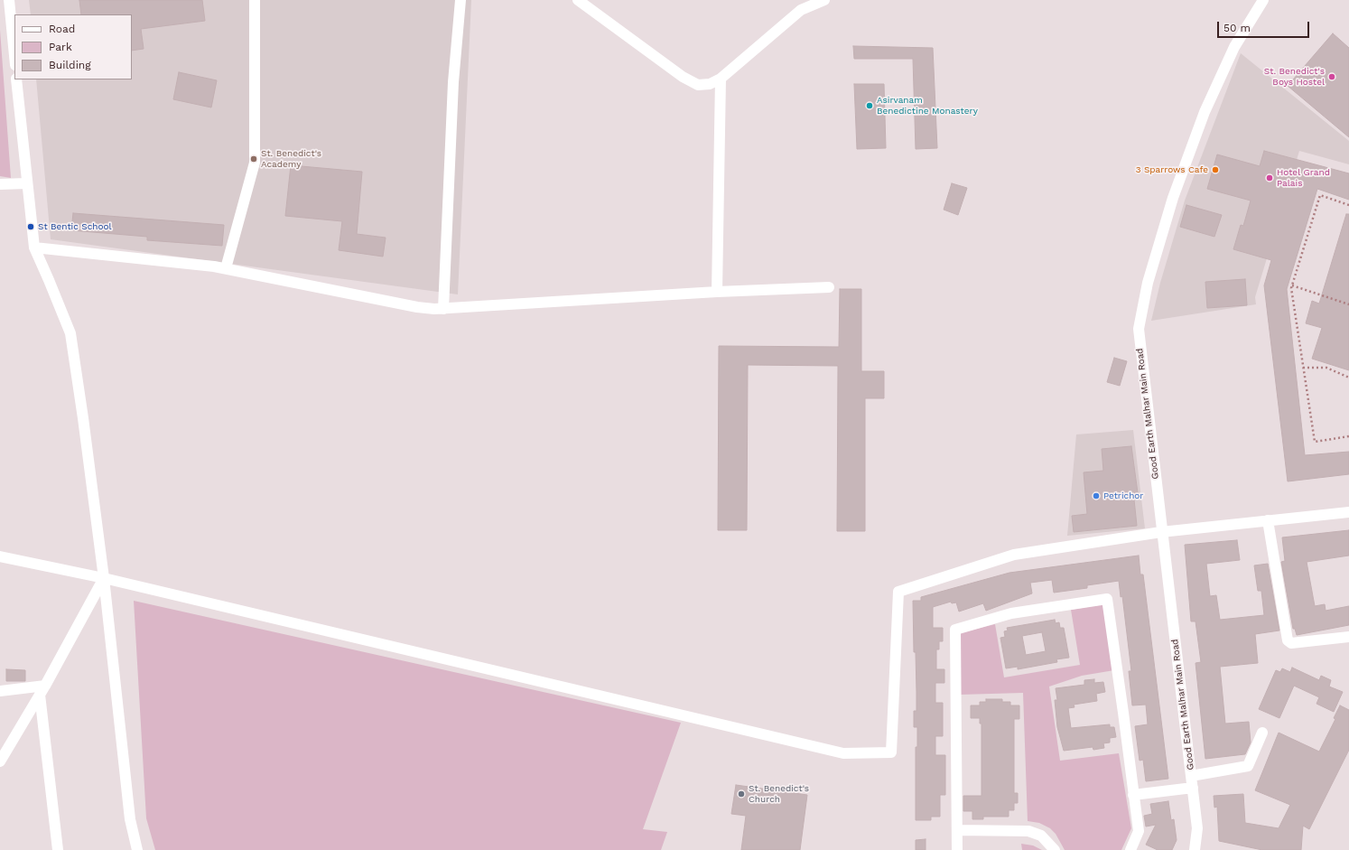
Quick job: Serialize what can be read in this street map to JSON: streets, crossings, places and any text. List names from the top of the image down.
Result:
{
  "streets": {
    "street": ["Good Earth Malhar Main Road"]
  },
  "places": [
    "St. Benedict's Boys Hostel",
    "Asirvanam Benedictine Monastery",
    "St. Benedict's Academy",
    "3 Sparrows Cafe",
    "Hotel Grand Palais",
    "St Bentic School",
    "Petrichor",
    "St. Benedict's Church"
  ],
  "legend": ["Road", "Park", "Building"],
  "scale_bar": "50 m"
}
